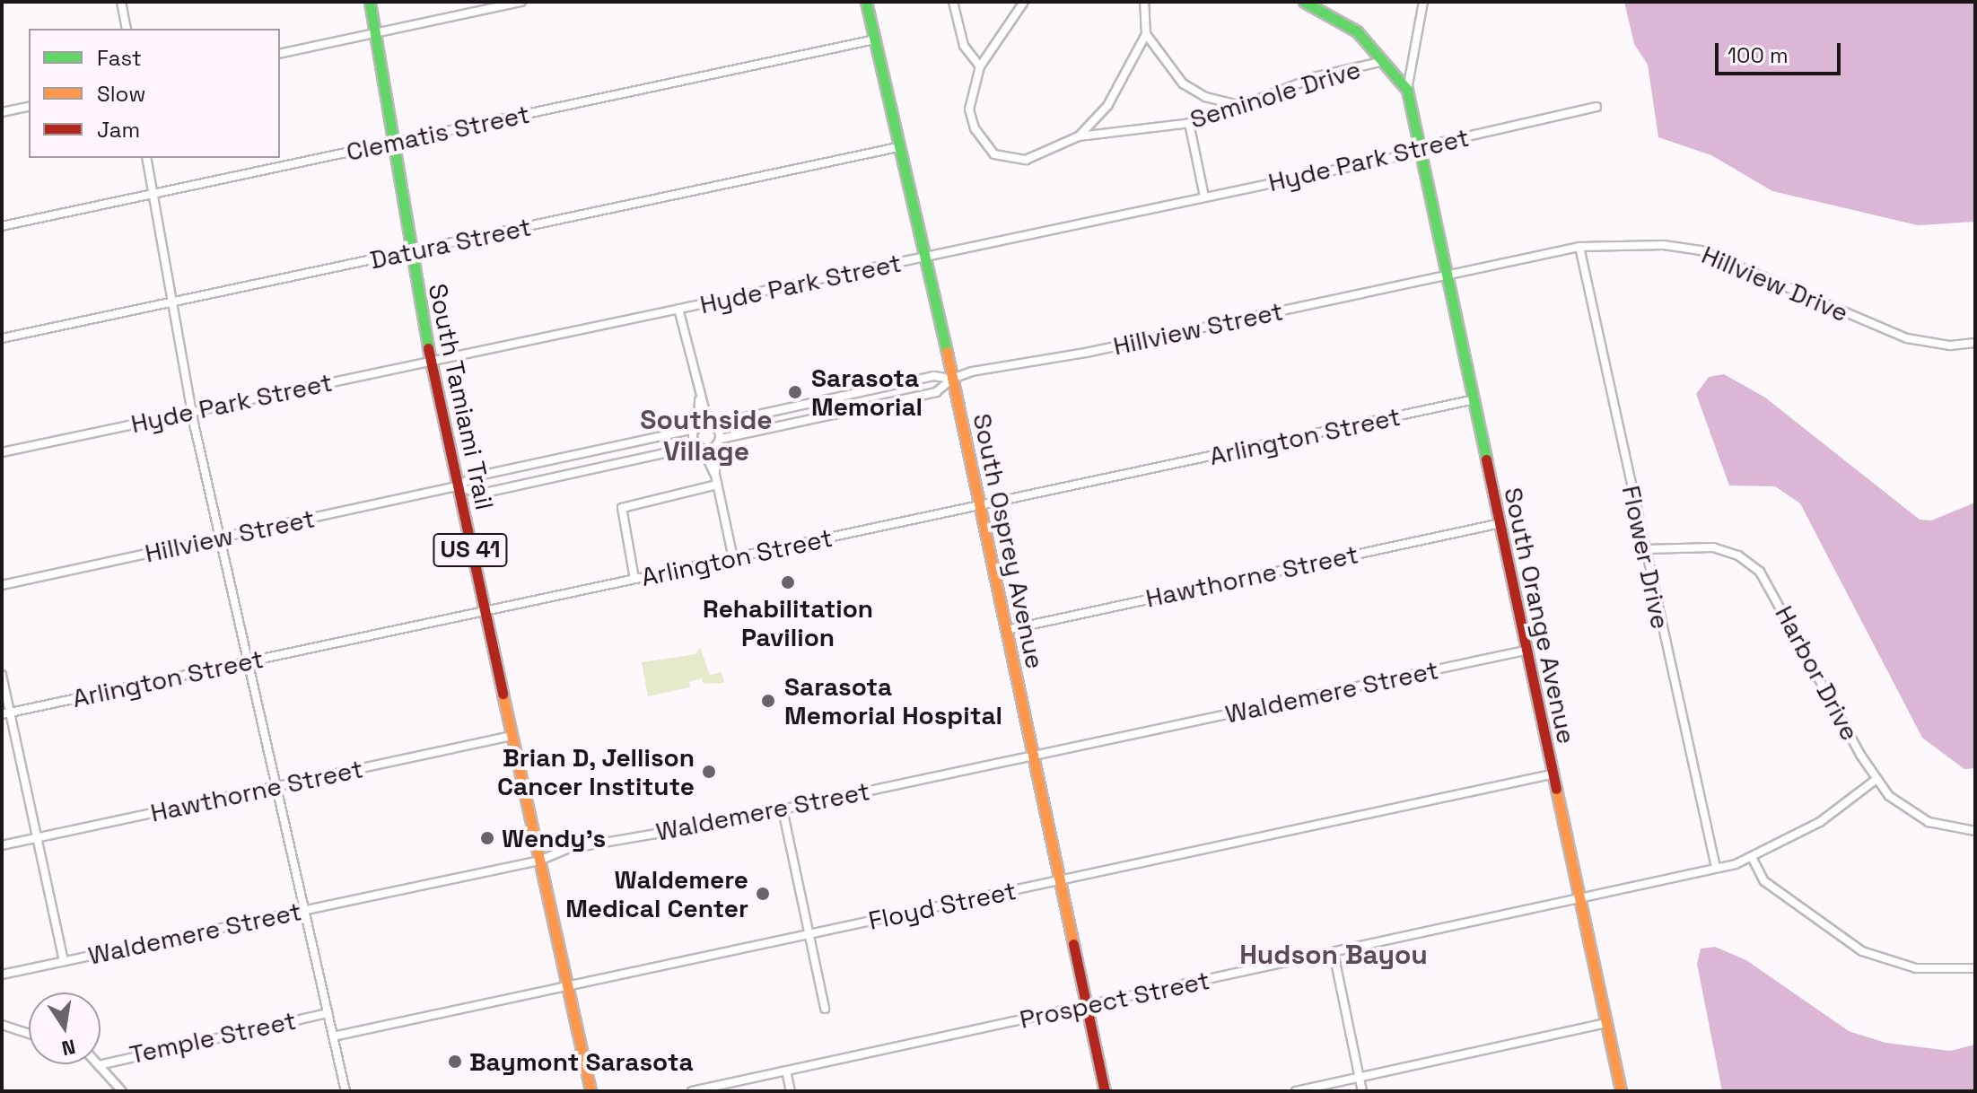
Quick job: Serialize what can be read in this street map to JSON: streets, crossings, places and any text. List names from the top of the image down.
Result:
{
  "streets": {
    "street": [
      "Seminole Drive",
      "Clematis Street",
      "Hyde Park Street",
      "Datura Street",
      "Hillview Drive",
      "Hillview Street",
      "South Tamiami Trail",
      "Arlington Street",
      "South Osprey Avenue",
      "US 41",
      "Flower Drive",
      "Hawthorne Street",
      "South Orange Avenue",
      "Harbor Drive",
      "Waldemere Street",
      "Floyd Street",
      "Prospect Street",
      "Temple Street"
    ]
  },
  "crossings": [
    ["Clematis Street", "South Tamiami Trail"],
    ["Clematis Street", "South Osprey Avenue"],
    ["Hyde Park Street", "South Tamiami Trail"],
    ["Hyde Park Street", "South Osprey Avenue"],
    ["Hyde Park Street", "South Orange Avenue"],
    ["Datura Street", "South Tamiami Trail"],
    ["Datura Street", "South Osprey Avenue"],
    ["Hillview Drive", "Hillview Street"],
    ["Hillview Drive", "Flower Drive"],
    ["Hillview Drive", "South Orange Avenue"],
    ["Hillview Street", "South Tamiami Trail"],
    ["Hillview Street", "South Osprey Avenue"],
    ["Hillview Street", "South Orange Avenue"],
    ["South Tamiami Trail", "Arlington Street"],
    ["South Tamiami Trail", "Hawthorne Street"],
    ["South Tamiami Trail", "Waldemere Street"],
    ["South Tamiami Trail", "Floyd Street"],
    ["Arlington Street", "South Osprey Avenue"],
    ["Arlington Street", "South Orange Avenue"],
    ["South Osprey Avenue", "Hawthorne Street"],
    ["South Osprey Avenue", "Waldemere Street"],
    ["South Osprey Avenue", "Floyd Street"],
    ["South Osprey Avenue", "Prospect Street"],
    ["Flower Drive", "Harbor Drive"],
    ["Hawthorne Street", "South Orange Avenue"],
    ["South Orange Avenue", "Waldemere Street"],
    ["South Orange Avenue", "Floyd Street"],
    ["South Orange Avenue", "Prospect Street"]
  ],
  "districts": ["Southside Village", "Hudson Bayou"],
  "places": [
    "Sarasota Memorial",
    "Rehabilitation Pavilion",
    "Sarasota Memorial Hospital",
    "Brian D, Jellison Cancer Institute",
    "Wendy's",
    "Waldemere Medical Center",
    "Baymont Sarasota"
  ],
  "legend": ["Fast", "Slow", "Jam"],
  "scale_bar": "100 m",
  "north": "bottom"
}
